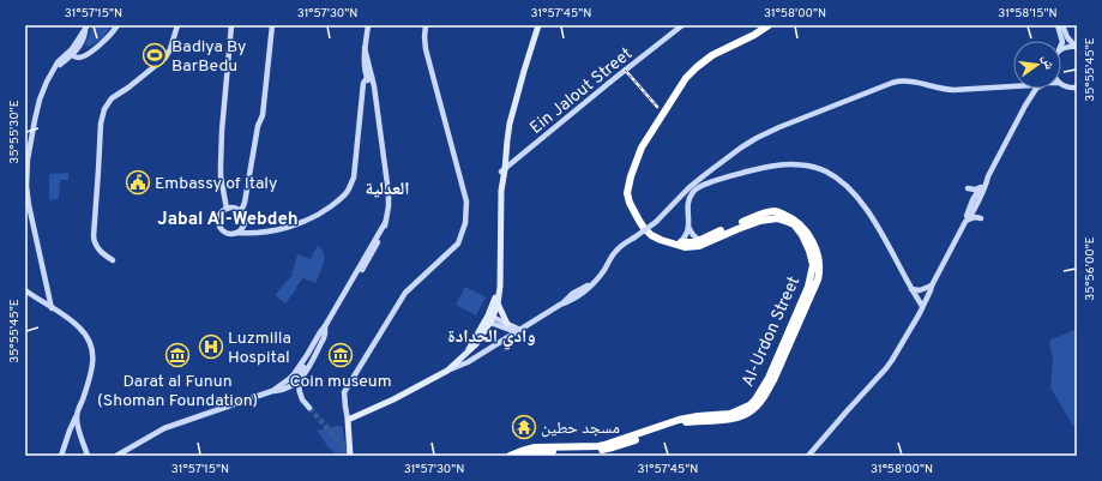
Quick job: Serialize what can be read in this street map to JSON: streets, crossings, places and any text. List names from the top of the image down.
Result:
{
  "streets": {
    "highway": ["Al-Urdon Street"],
    "street": ["Ein Jalout Street"]
  },
  "districts": ["العدلية", "Jabal Al-Webdeh", "وادي الحدادة"],
  "places": {
    "sports": ["Badiya By BarBedu"],
    "public building": ["Embassy of Italy"],
    "hospital": ["Luzmilla Hospital"],
    "museum": ["Darat al Funun (Shoman Foundation)", "Coin museum"],
    "temple": ["مسجد حطين"]
  },
  "north": "right",
  "coordinates": [
    "31°57'15\"N",
    "31°57'30\"N",
    "31°57'45\"N",
    "31°58'00\"N",
    "31°58'15\"N",
    "35°55'45\"E",
    "35°55'30\"E",
    "35°56'00\"E"
  ]
}
